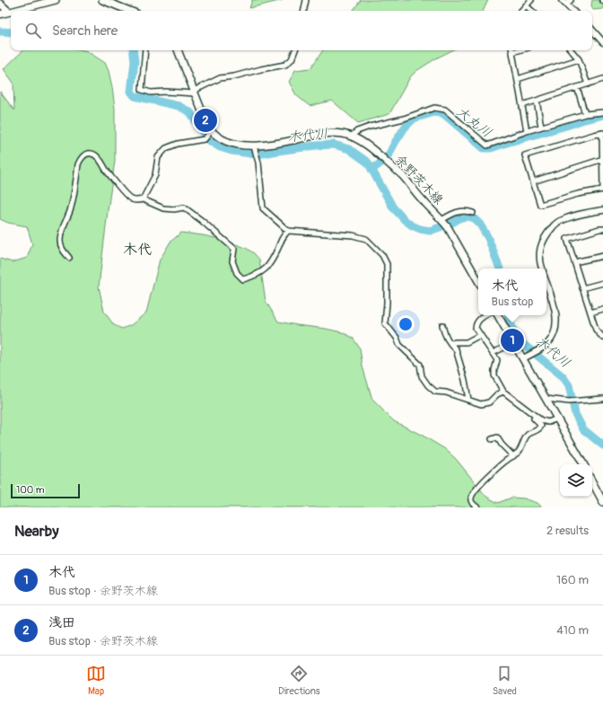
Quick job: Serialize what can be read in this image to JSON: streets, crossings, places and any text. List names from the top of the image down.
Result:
{
  "streets": {
    "main road": ["余野茨木線"]
  },
  "districts": ["木代"],
  "water": ["大丸川", "木代川"],
  "scale_bar": "100 m",
  "page": {
    "search": "Search here",
    "pins": ["2", "1"],
    "popup": ["木代", "Bus stop"],
    "scale": "100 m",
    "heading": ["Nearby", "2 results"],
    "list": [
      {
        "mark": "1",
        "name": "木代",
        "note": "Bus stop · 余野茨木線",
        "value": "160 m"
      },
      {
        "mark": "2",
        "name": "浅田",
        "note": "Bus stop · 余野茨木線",
        "value": "410 m"
      }
    ],
    "nav": ["Map", "Directions", "Saved"]
  }
}
